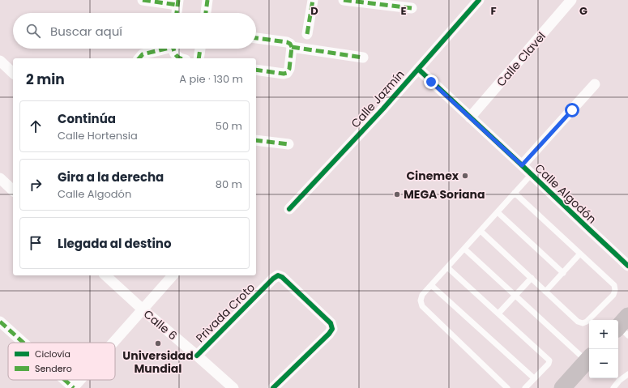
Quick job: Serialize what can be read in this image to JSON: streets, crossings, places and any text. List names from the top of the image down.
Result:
{
  "streets": {
    "street": [
      "Calle Clavel",
      "Calle Jazmín",
      "Calle Algodón",
      "Privada Croto",
      "Calle 6"
    ]
  },
  "crossings": [
    ["Calle Clavel", "Calle Algodón"],
    ["Calle Jazmín", "Calle Algodón"],
    ["Privada Croto", "Calle 6"]
  ],
  "places": ["Cinemex", "MEGA Soriana", "Universidad Mundial"],
  "legend": ["Ciclovía", "Sendero"],
  "page": {
    "search": "Buscar aquí",
    "heading": ["2 min", "A pie · 130 m"],
    "list": [
      ["Continúa", "Calle Hortensia", "50 m"],
      ["Gira a la derecha", "Calle Algodón", "80 m"],
      "Llegada al destino"
    ],
    "map_buttons": ["+", "−"]
  },
  "grid": {
    "columns": [
      "D",
      "E",
      "F",
      "G"
    ]
  }
}
